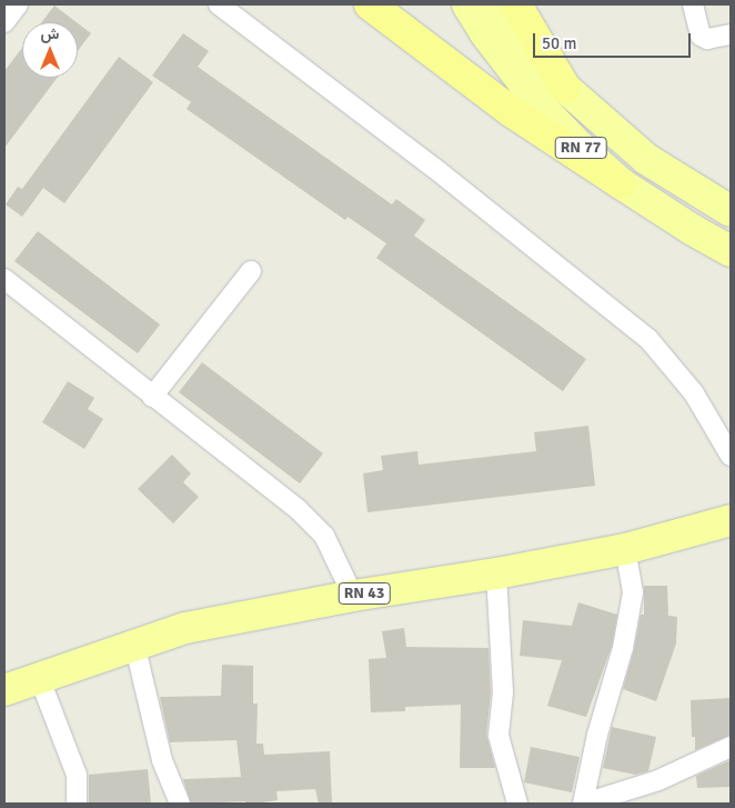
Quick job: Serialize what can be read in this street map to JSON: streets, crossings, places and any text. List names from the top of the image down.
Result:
{
  "streets": {
    "main road": ["RN 77", "RN 43"]
  },
  "scale_bar": "50 m",
  "north": "top"
}
